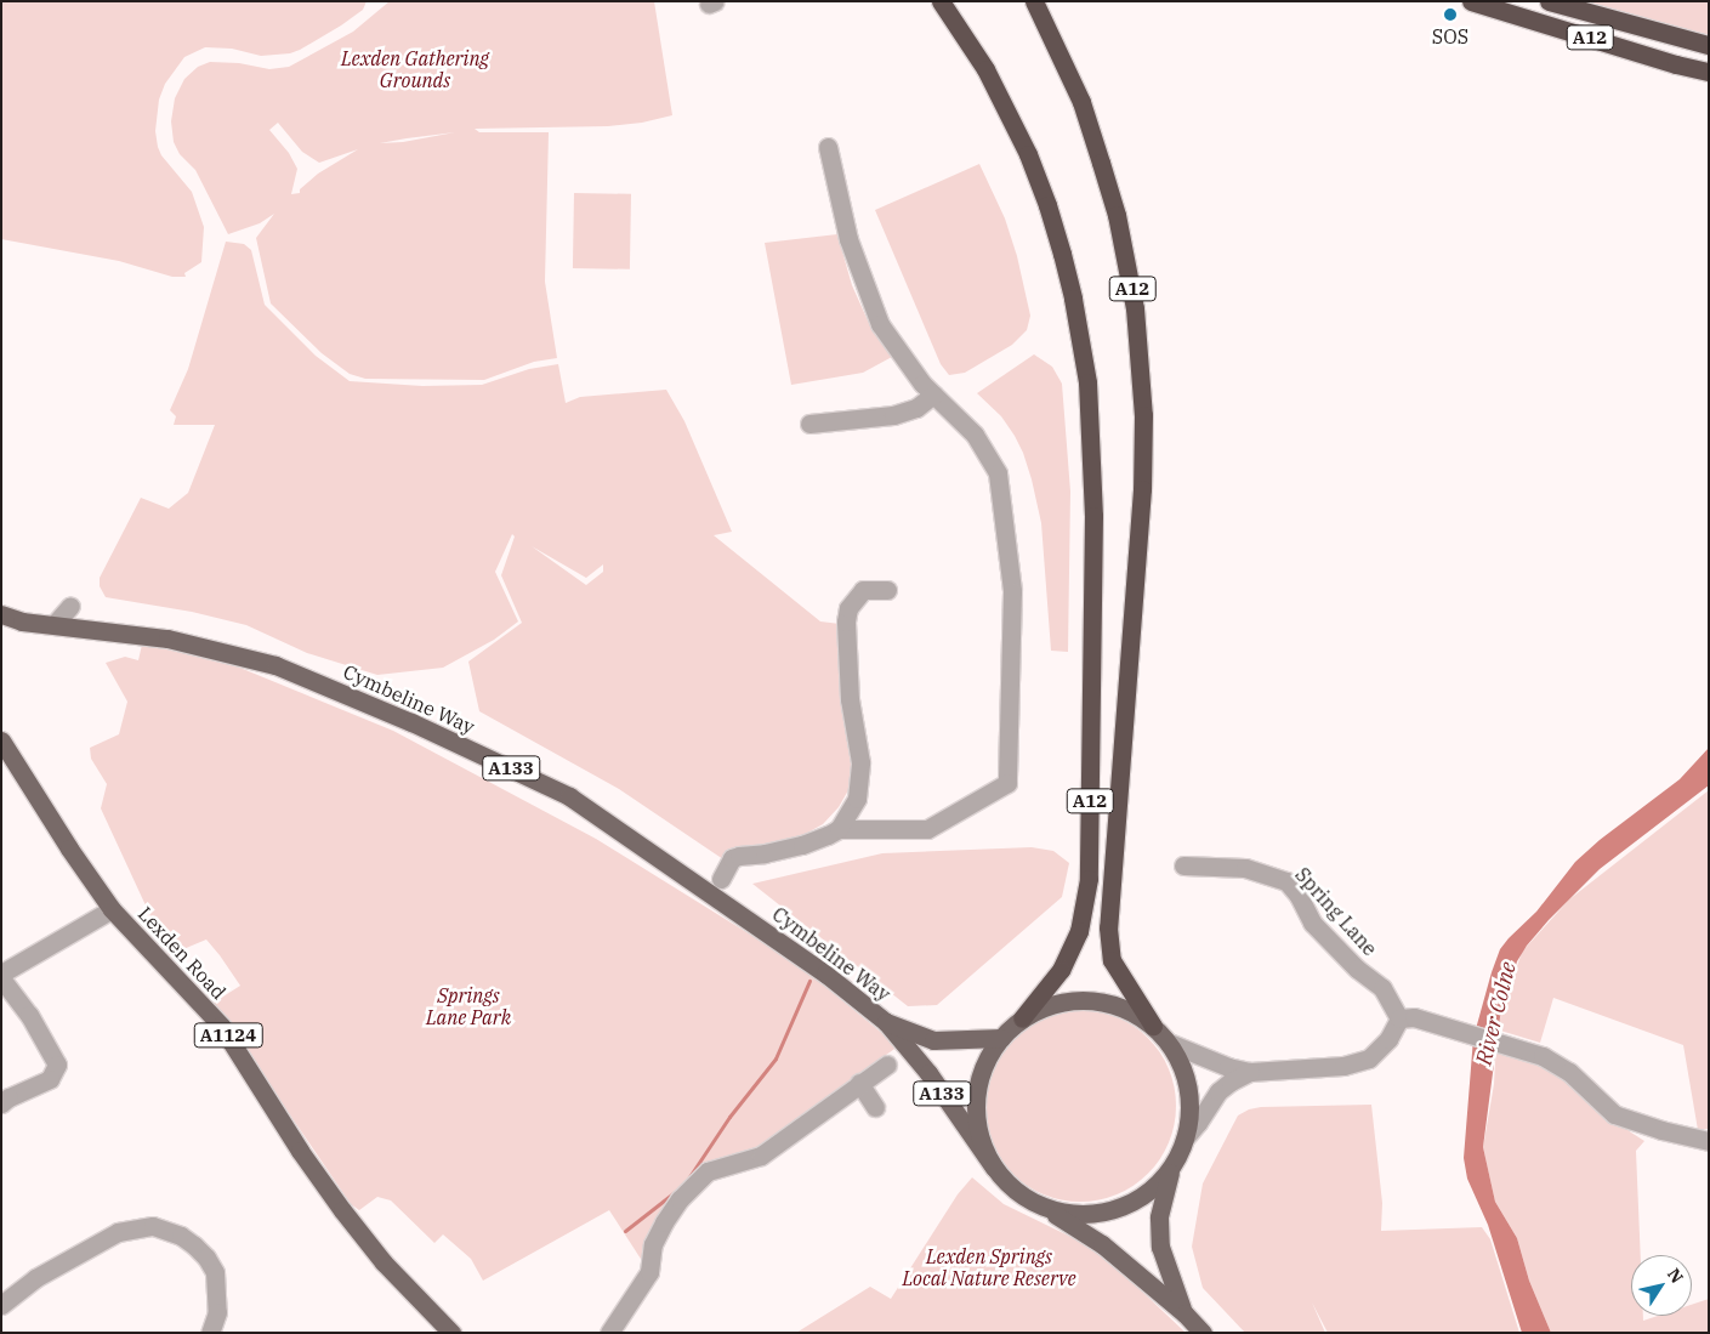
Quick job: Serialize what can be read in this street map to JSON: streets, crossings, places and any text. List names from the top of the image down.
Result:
{
  "streets": {
    "highway": ["A12"],
    "main road": [
      "Cymbeline Way",
      "A133",
      "Lexden Road",
      "A1124"
    ],
    "street": ["Spring Lane"]
  },
  "crossings": [
    ["A12", "Cymbeline Way"]
  ],
  "water": ["River Colne"],
  "parks": ["Lexden Gathering Grounds", "Springs Lane Park", "Lexden Springs Local Nature Reserve"],
  "places": ["SOS"],
  "north": "top right"
}
